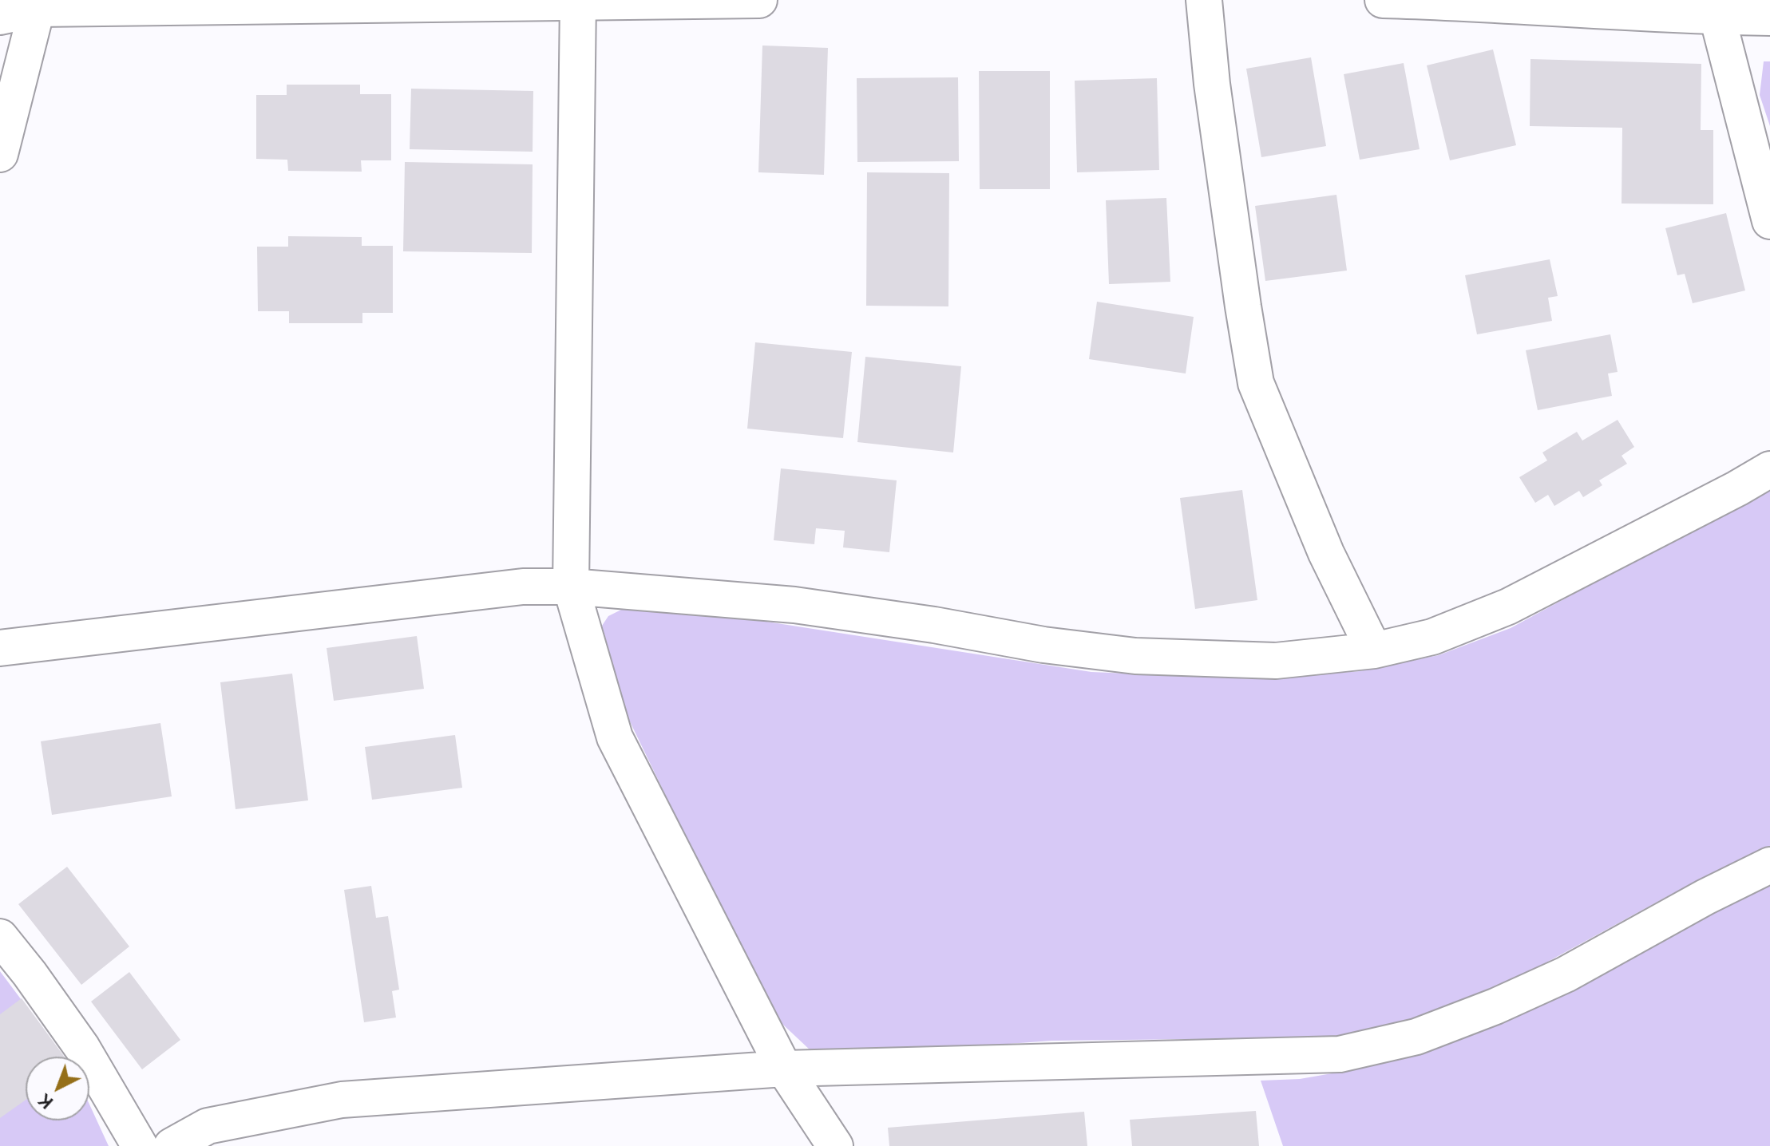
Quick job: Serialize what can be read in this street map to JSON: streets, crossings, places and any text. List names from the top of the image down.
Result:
{
  "north": "bottom left"
}
